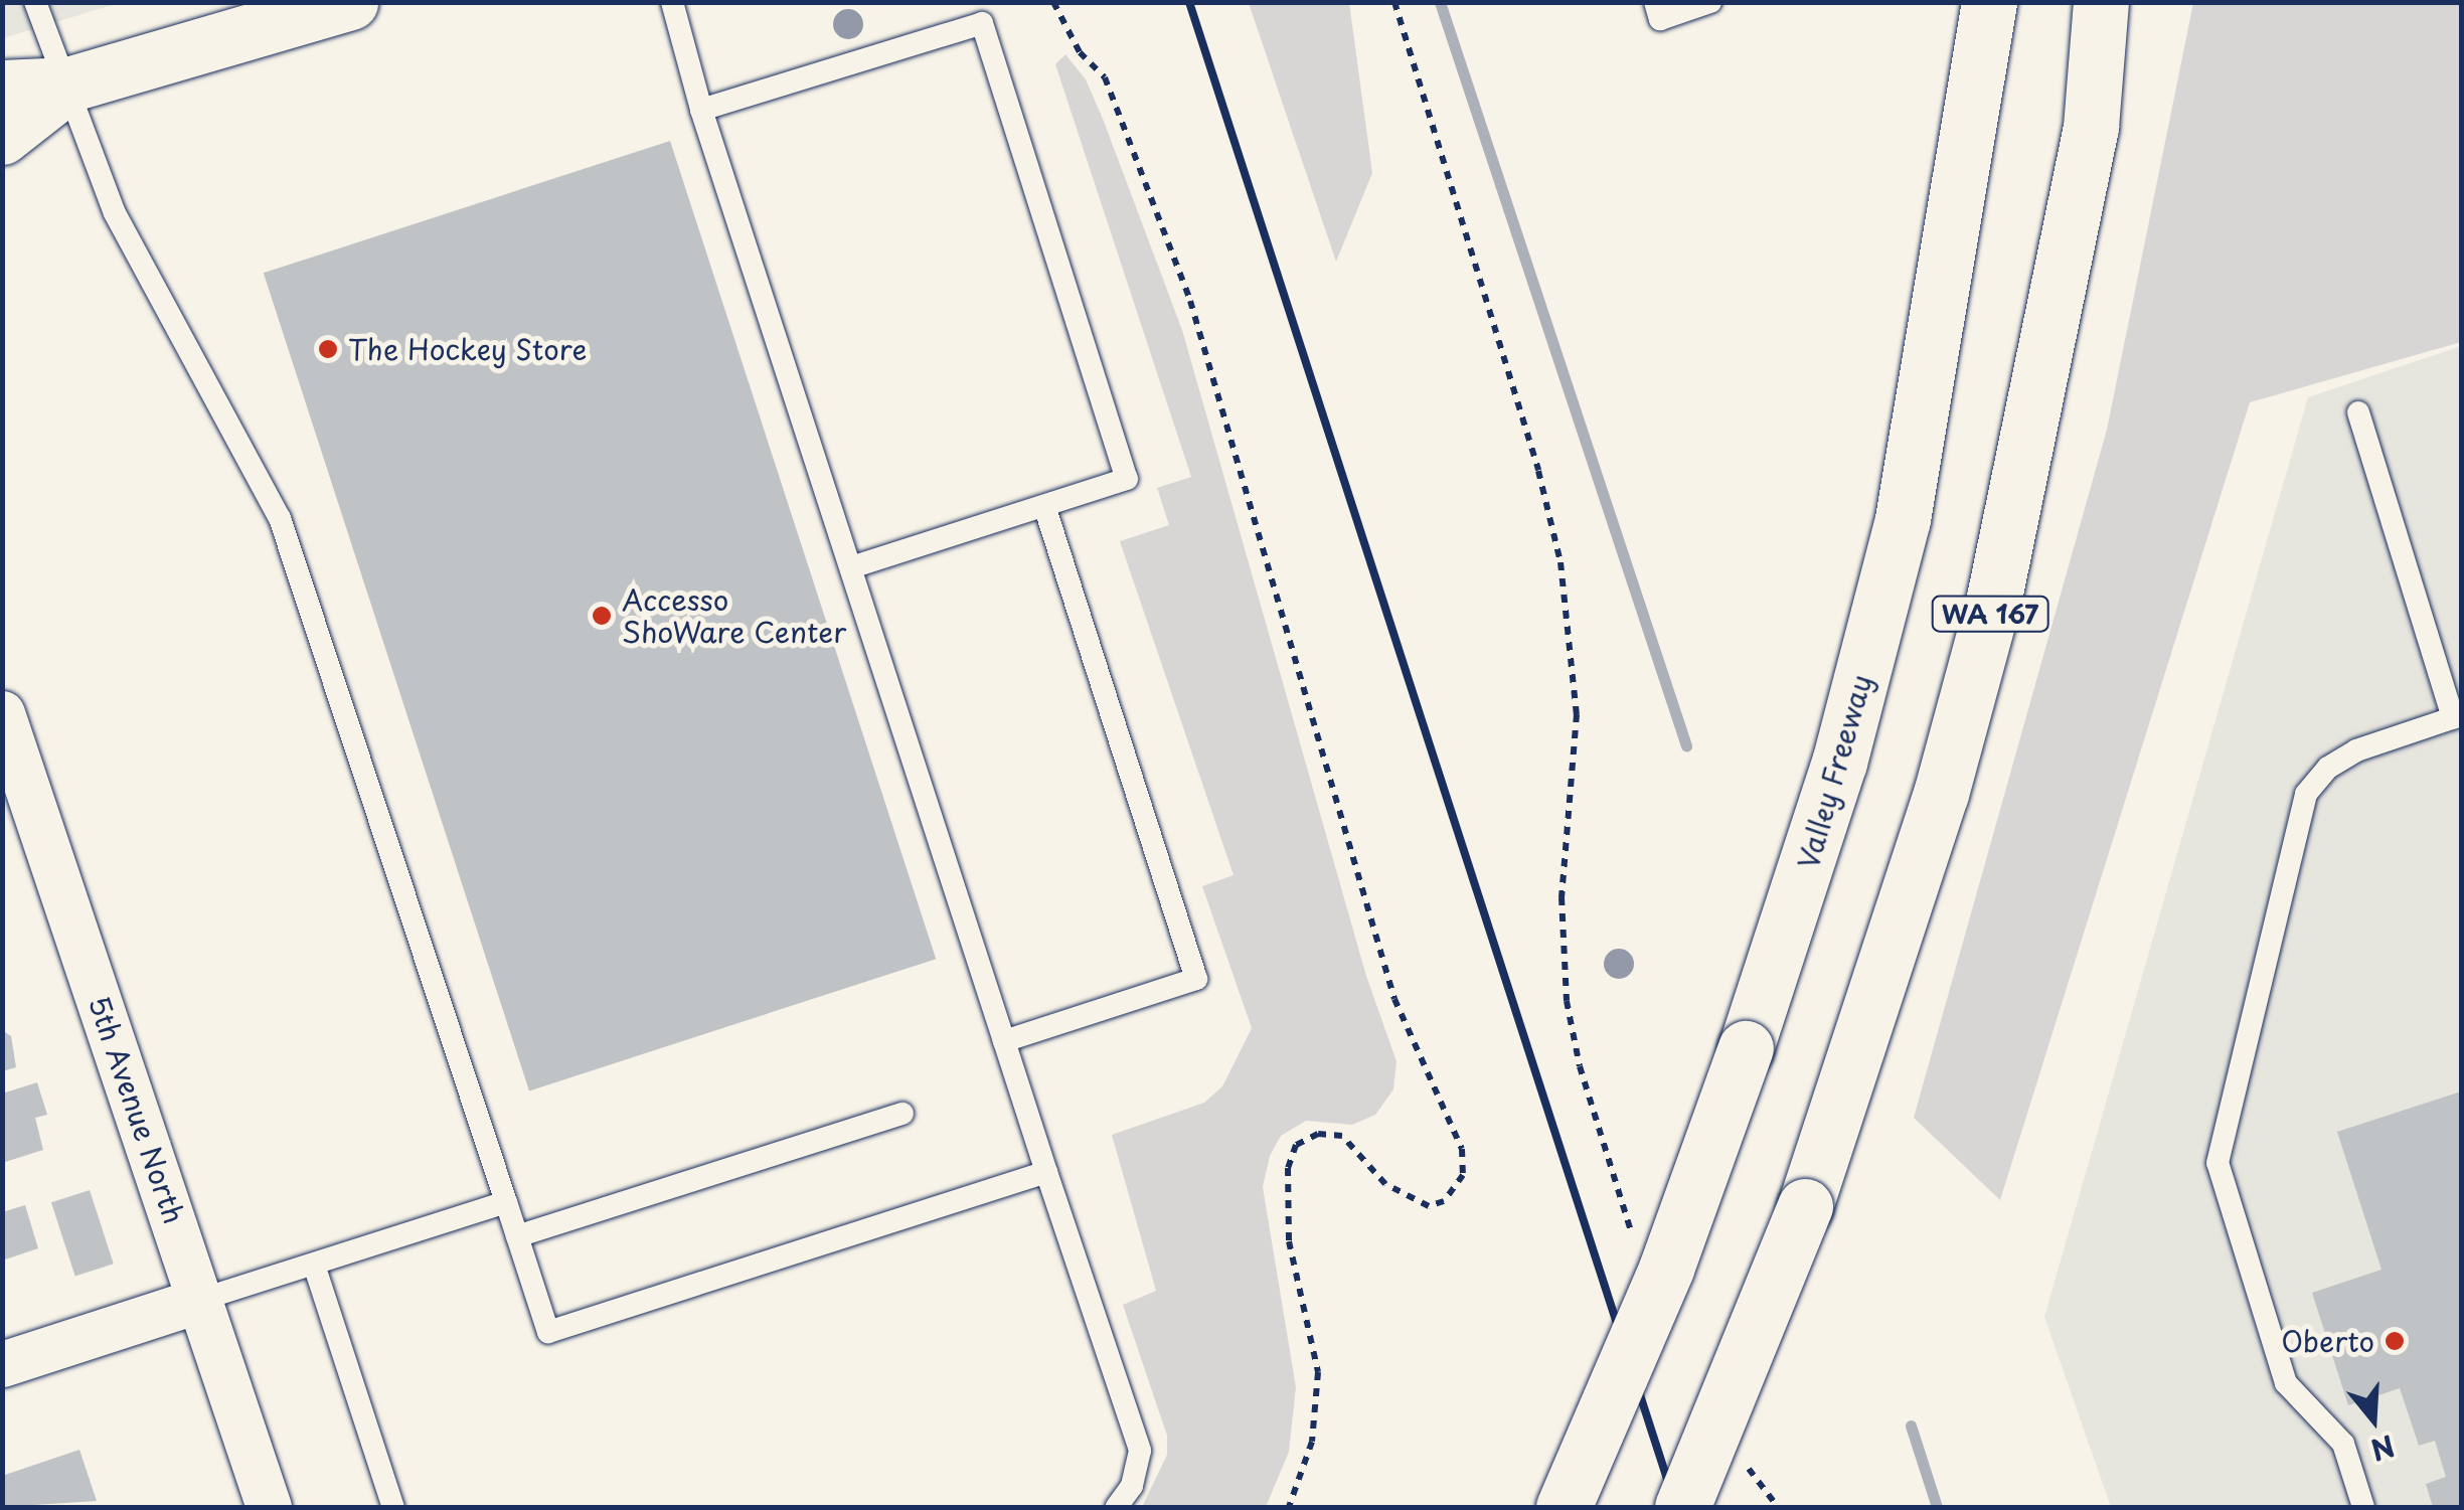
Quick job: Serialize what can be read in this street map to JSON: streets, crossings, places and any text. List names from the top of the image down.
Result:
{
  "streets": {
    "main road": ["WA 167", "Valley Freeway"],
    "street": ["5th Avenue North"]
  },
  "places": ["The Hockey Store", "Accesso ShoWare Center", "Oberto"],
  "north": "bottom"
}
